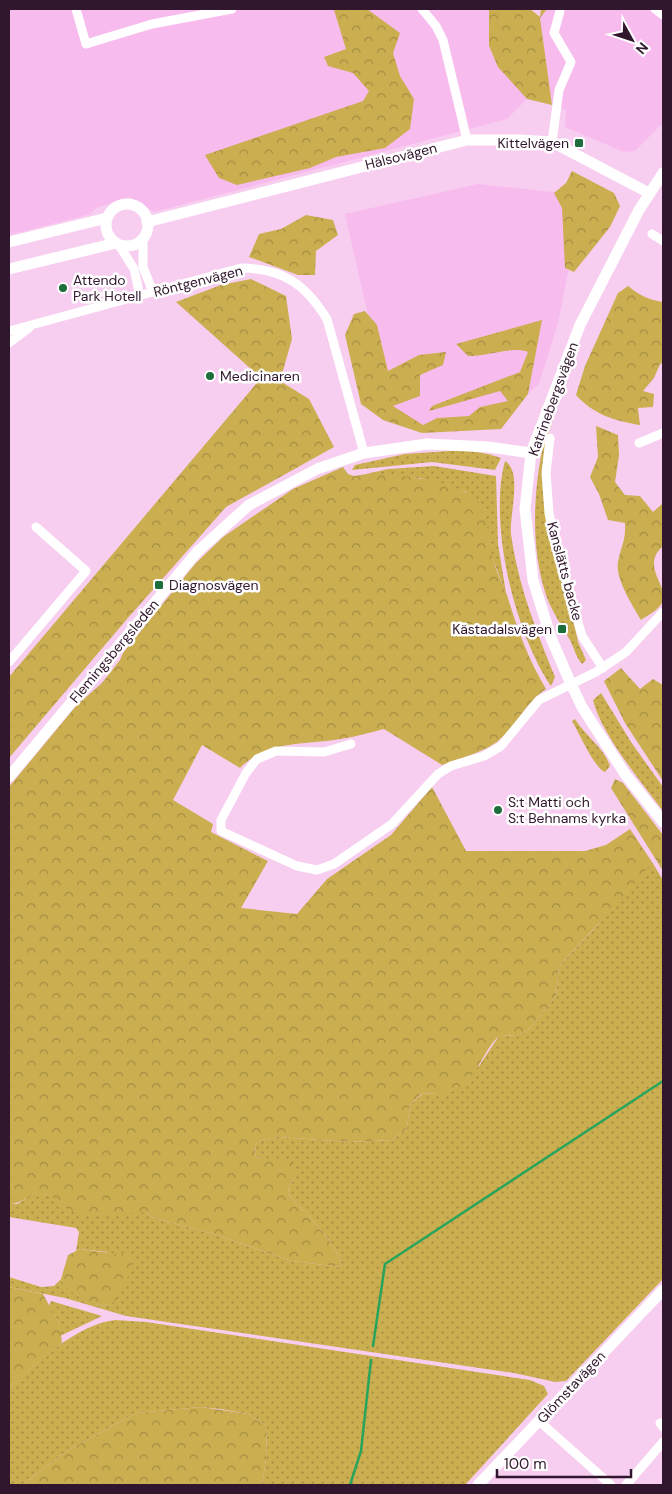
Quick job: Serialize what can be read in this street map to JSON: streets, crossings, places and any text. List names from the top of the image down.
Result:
{
  "streets": {
    "street": [
      "Hälsovägen",
      "Röntgenvägen",
      "Katrinebergsvägen",
      "Kanslätts backe",
      "Flemingsbergsleden",
      "Glömstavägen"
    ]
  },
  "crossings": [
    ["Hälsovägen", "Katrinebergsvägen"],
    ["Röntgenvägen", "Flemingsbergsleden"],
    ["Katrinebergsvägen", "Flemingsbergsleden"]
  ],
  "places": {
    "transit": ["Kittelvägen", "Diagnosvägen", "Kästadalsvägen"],
    "other": ["Attendo Park Hotell", "Medicinaren", "S:t Matti och S:t Behnams kyrka"]
  },
  "scale_bar": "100 m",
  "north": "bottom right"
}
